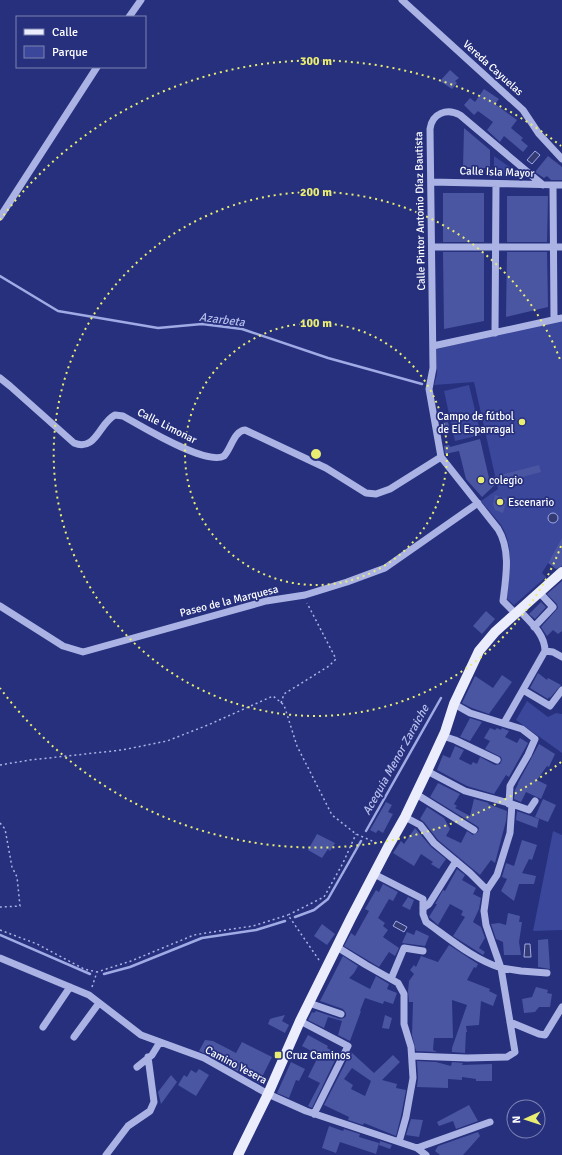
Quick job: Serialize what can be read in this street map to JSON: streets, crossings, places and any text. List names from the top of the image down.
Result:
{
  "streets": {
    "street": [
      "Vereda Cayuelas",
      "Calle Isla Mayor",
      "Calle Pintor Antonio Díaz Bautista",
      "Calle Limonar",
      "Paseo de la Marquesa",
      "Camino Yesera"
    ]
  },
  "crossings": [
    ["Calle Isla Mayor", "Calle Pintor Antonio Díaz Bautista"]
  ],
  "water": ["Azarbeta", "Acequia Menor Zaraiche"],
  "places": {
    "other": ["Campo de fútbol de El Esparragal", "colegio", "Escenario"],
    "transit": ["Cruz Caminos"]
  },
  "legend": ["Calle", "Parque"],
  "north": "left",
  "rings": ["300 m", "200 m", "100 m"]
}
